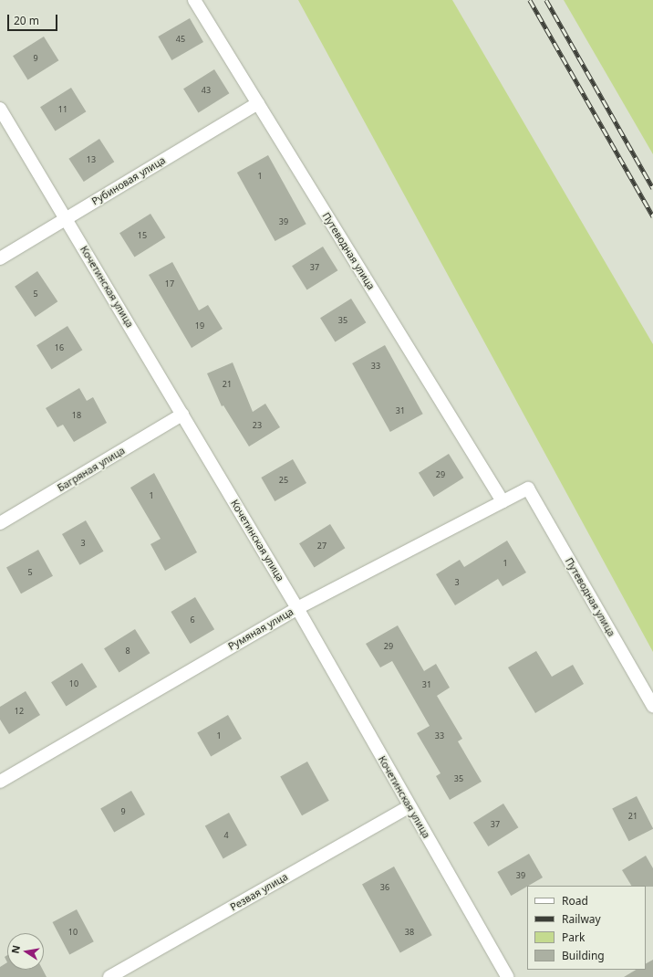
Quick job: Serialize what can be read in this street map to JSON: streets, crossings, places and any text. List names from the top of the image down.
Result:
{
  "streets": {
    "street": [
      "Рубиновая улица",
      "Путеводная улица",
      "Кочетинская улица",
      "Багряная улица",
      "Румяная улица",
      "Резвая улица"
    ]
  },
  "crossings": [
    ["Рубиновая улица", "Путеводная улица"],
    ["Рубиновая улица", "Кочетинская улица"],
    ["Путеводная улица", "Румяная улица"],
    ["Кочетинская улица", "Багряная улица"],
    ["Кочетинская улица", "Румяная улица"],
    ["Кочетинская улица", "Резвая улица"]
  ],
  "house_numbers": [
    "45",
    "9",
    "43",
    "11",
    "13",
    "1",
    "39",
    "15",
    "37",
    "17",
    "5",
    "35",
    "19",
    "16",
    "33",
    "21",
    "31",
    "18",
    "23",
    "29",
    "25",
    "1",
    "3",
    "27",
    "1",
    "5",
    "3",
    "6",
    "29",
    "8",
    "10",
    "31",
    "12",
    "1",
    "33",
    "35",
    "9",
    "21",
    "37",
    "4",
    "39",
    "36",
    "10",
    "38"
  ],
  "legend": [
    "Road",
    "Railway",
    "Park",
    "Building"
  ],
  "scale_bar": "20 m",
  "north": "left"
}
